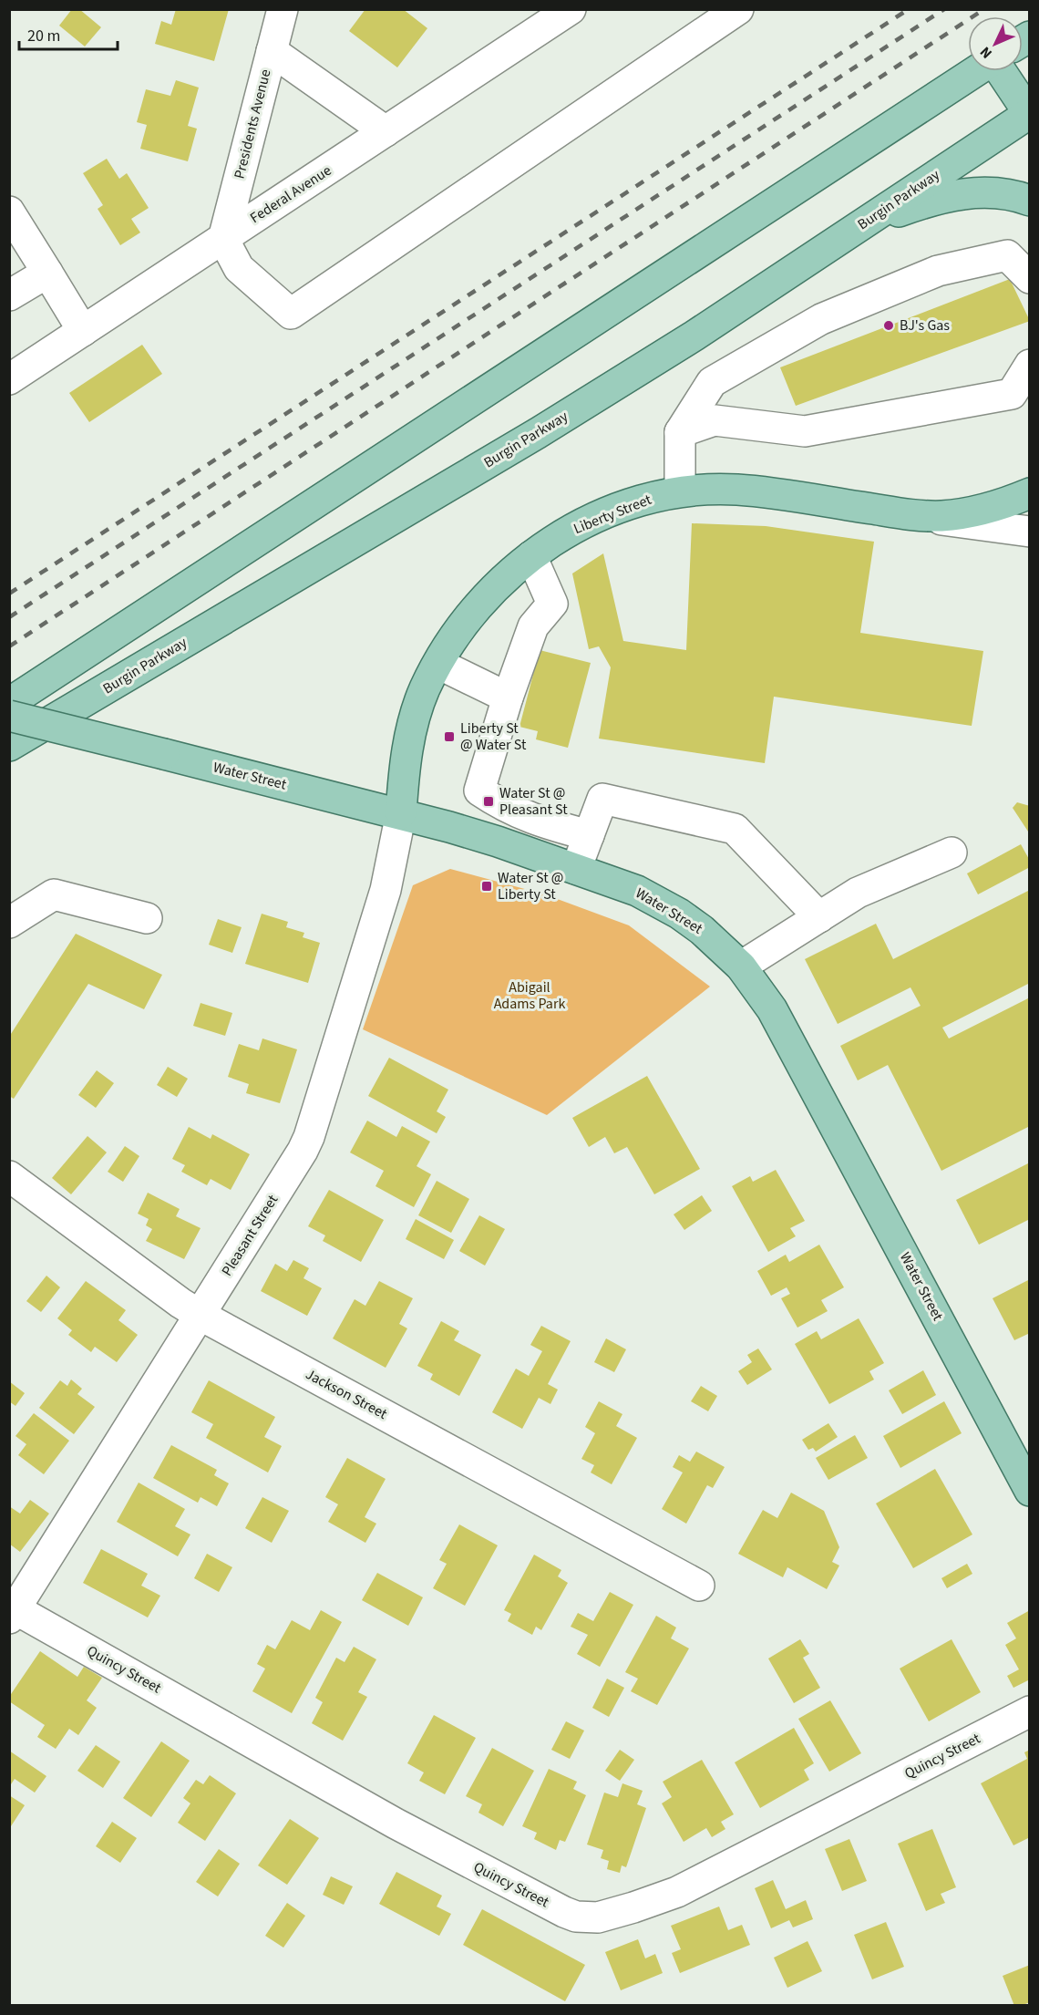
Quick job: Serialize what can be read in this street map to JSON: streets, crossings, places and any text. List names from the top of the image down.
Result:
{
  "streets": {
    "main road": ["Burgin Parkway", "Liberty Street", "Water Street"],
    "street": [
      "Presidents Avenue",
      "Federal Avenue",
      "Pleasant Street",
      "Jackson Street",
      "Quincy Street"
    ]
  },
  "crossings": [
    ["Presidents Avenue", "Federal Avenue"],
    ["Liberty Street", "Water Street"],
    ["Liberty Street", "Pleasant Street"],
    ["Water Street", "Pleasant Street"],
    ["Pleasant Street", "Jackson Street"],
    ["Pleasant Street", "Quincy Street"]
  ],
  "parks": ["Abigail Adams Park"],
  "places": {
    "other": ["BJ's Gas"],
    "transit": ["Liberty St @ Water St", "Water St @ Pleasant St", "Water St @ Liberty St"]
  },
  "scale_bar": "20 m",
  "north": "bottom left"
}
